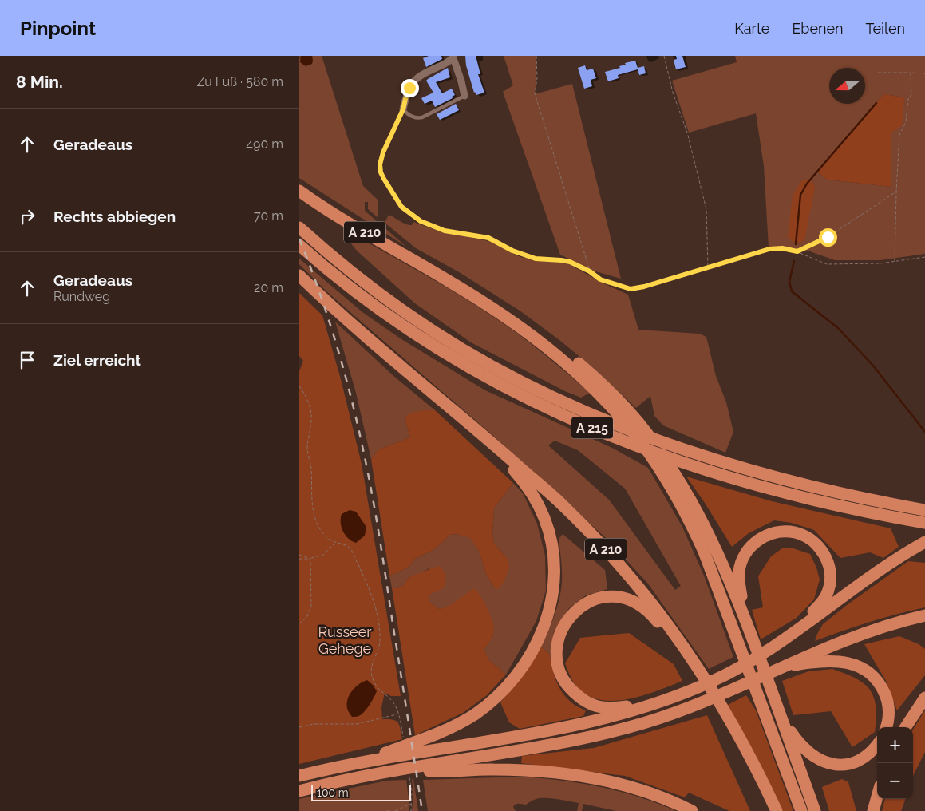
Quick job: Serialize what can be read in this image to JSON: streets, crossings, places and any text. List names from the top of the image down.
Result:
{
  "streets": {
    "highway": ["A 210", "A 215"]
  },
  "parks": ["Russeer Gehege"],
  "scale_bar": "100 m",
  "north": "left",
  "page": {
    "header": "Pinpoint",
    "nav": ["Karte", "Ebenen", "Teilen"],
    "heading": ["8 Min.", "Zu Fuß · 580 m"],
    "list": [
      ["Geradeaus", "490 m"],
      ["Rechts abbiegen", "70 m"],
      ["Geradeaus", "Rundweg", "20 m"],
      "Ziel erreicht"
    ],
    "map_buttons": ["+", "−"],
    "scale": "100 m"
  }
}
